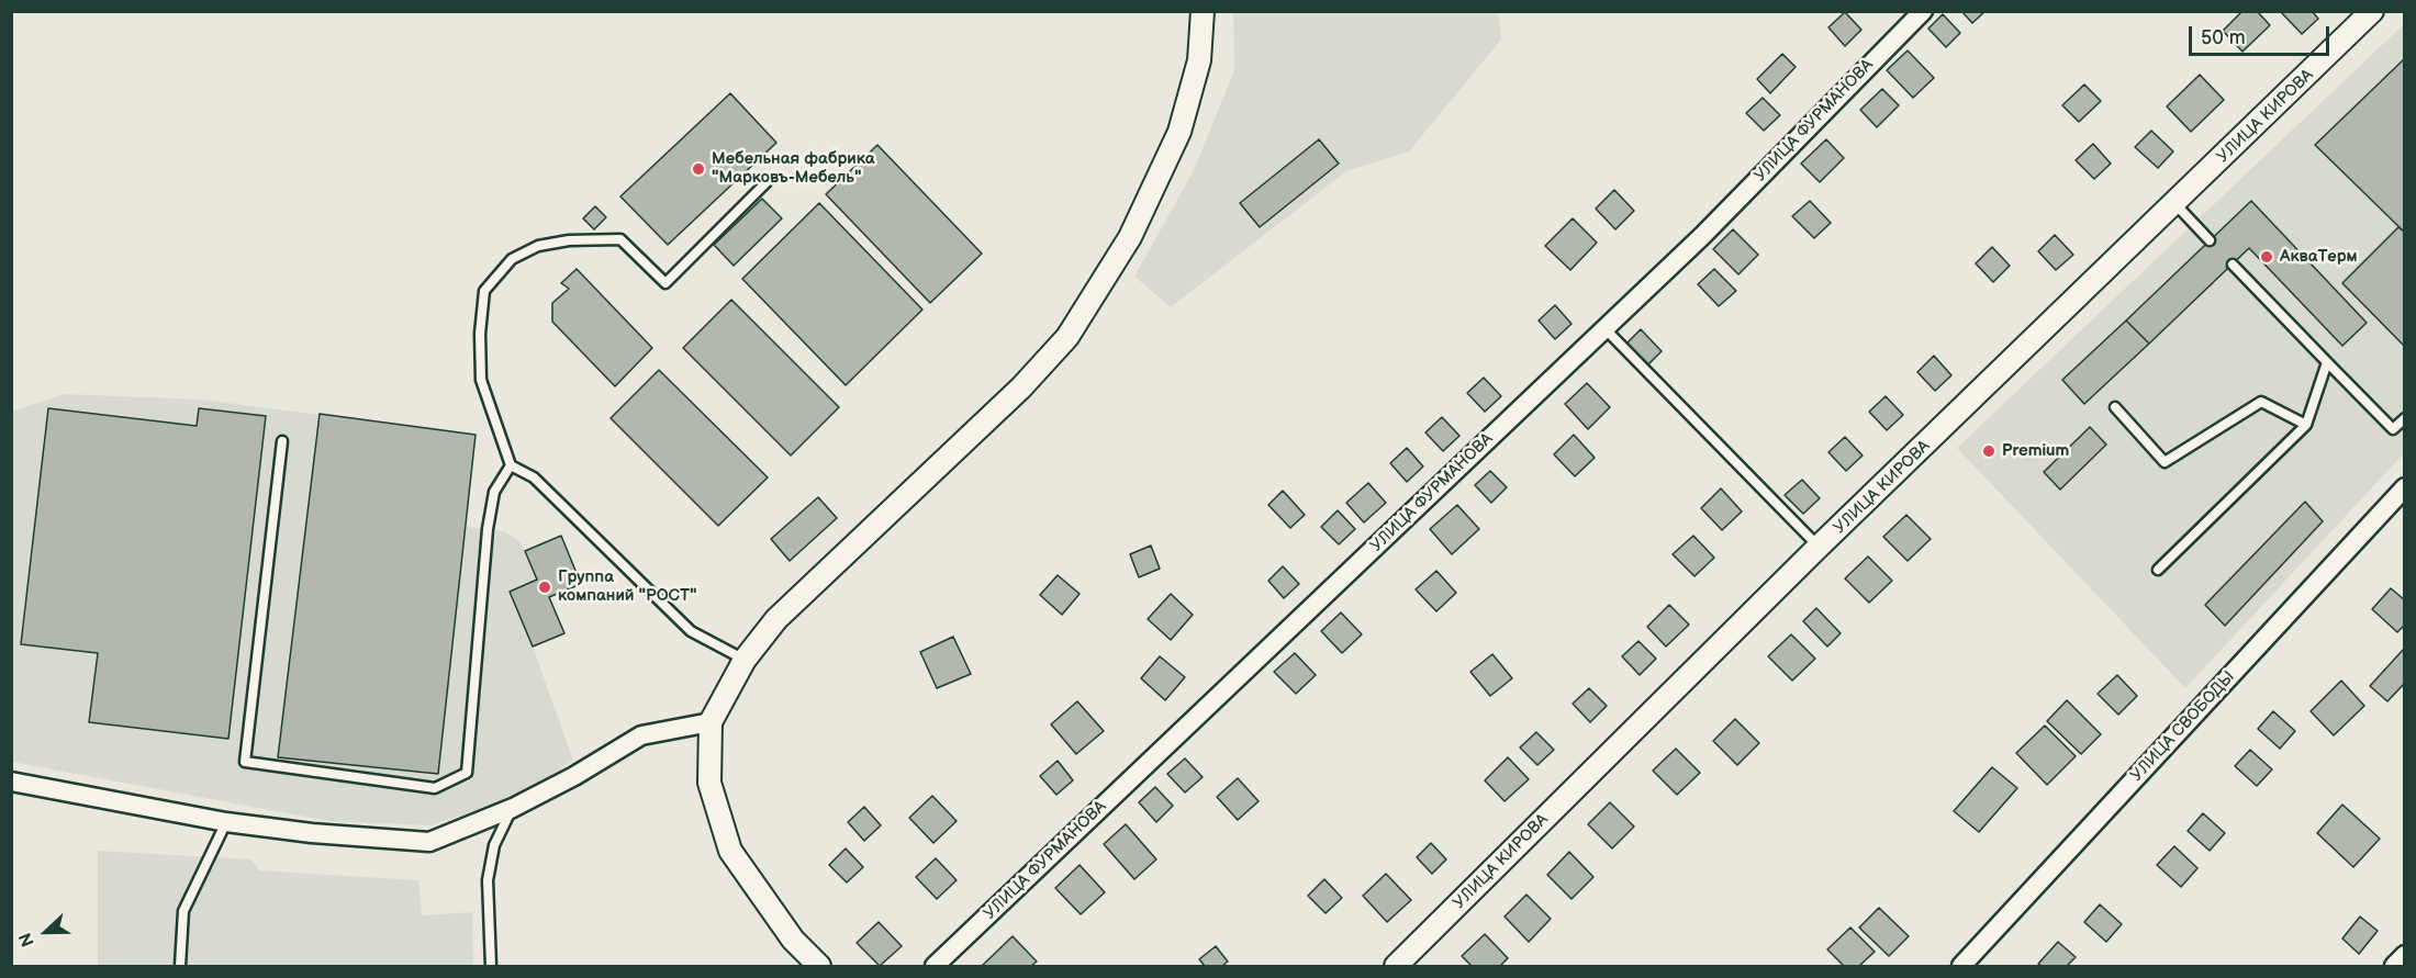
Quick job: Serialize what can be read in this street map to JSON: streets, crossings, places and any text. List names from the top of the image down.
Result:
{
  "streets": {
    "street": ["УЛИЦА КИРОВА", "УЛИЦА ФУРМАНОВА", "УЛИЦА СВОБОДЫ"]
  },
  "places": [
    "Мебельная фабрика \"Марковъ-Мебель\"",
    "АкваТерм",
    "Premium",
    "Группа компаний \"РОСТ\""
  ],
  "scale_bar": "50 m",
  "north": "left"
}
